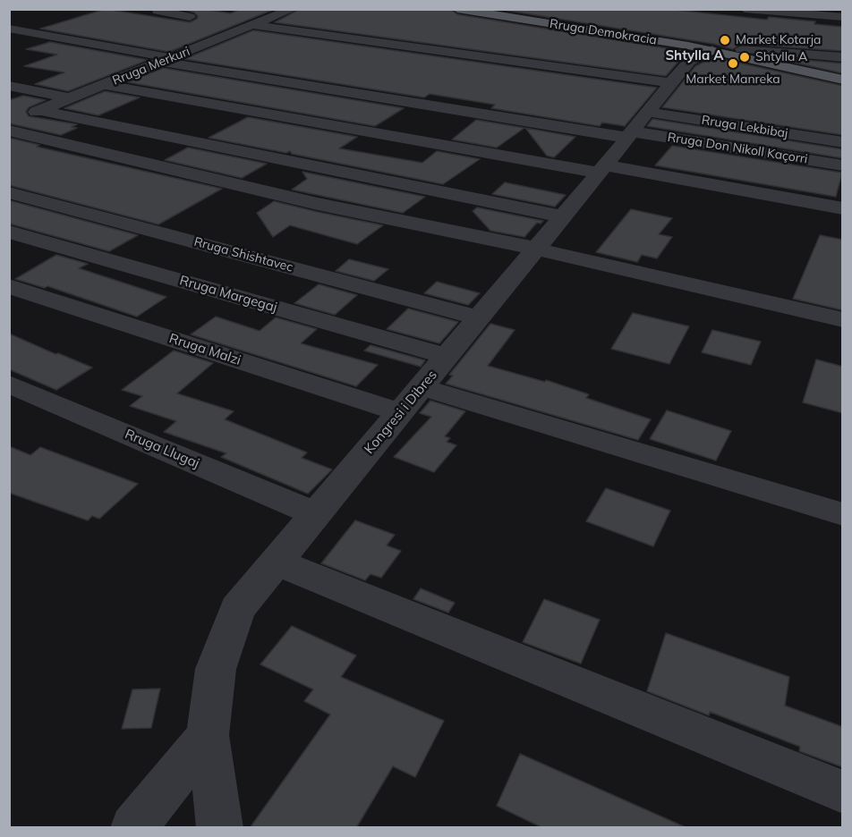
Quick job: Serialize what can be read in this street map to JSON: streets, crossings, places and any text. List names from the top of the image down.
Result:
{
  "streets": {
    "main road": ["Rruga Demokracia"],
    "street": [
      "Rruga Merkuri",
      "Rruga Lekbibaj",
      "Rruga Don Nikoll Kaçorri",
      "Rruga Shishtavec",
      "Rruga Margegaj",
      "Rruga Malzi",
      "Kongresi i Dibres",
      "Rruga Llugaj"
    ]
  },
  "crossings": [
    ["Rruga Demokracia", "Kongresi i Dibres"],
    ["Rruga Lekbibaj", "Rruga Don Nikoll Kaçorri"],
    ["Rruga Lekbibaj", "Kongresi i Dibres"],
    ["Rruga Don Nikoll Kaçorri", "Kongresi i Dibres"],
    ["Rruga Shishtavec", "Kongresi i Dibres"],
    ["Rruga Margegaj", "Kongresi i Dibres"],
    ["Rruga Malzi", "Kongresi i Dibres"],
    ["Kongresi i Dibres", "Rruga Llugaj"]
  ],
  "districts": ["Shtylla A"],
  "places": ["Market Kotarja", "Shtylla A", "Market Manreka"]
}
